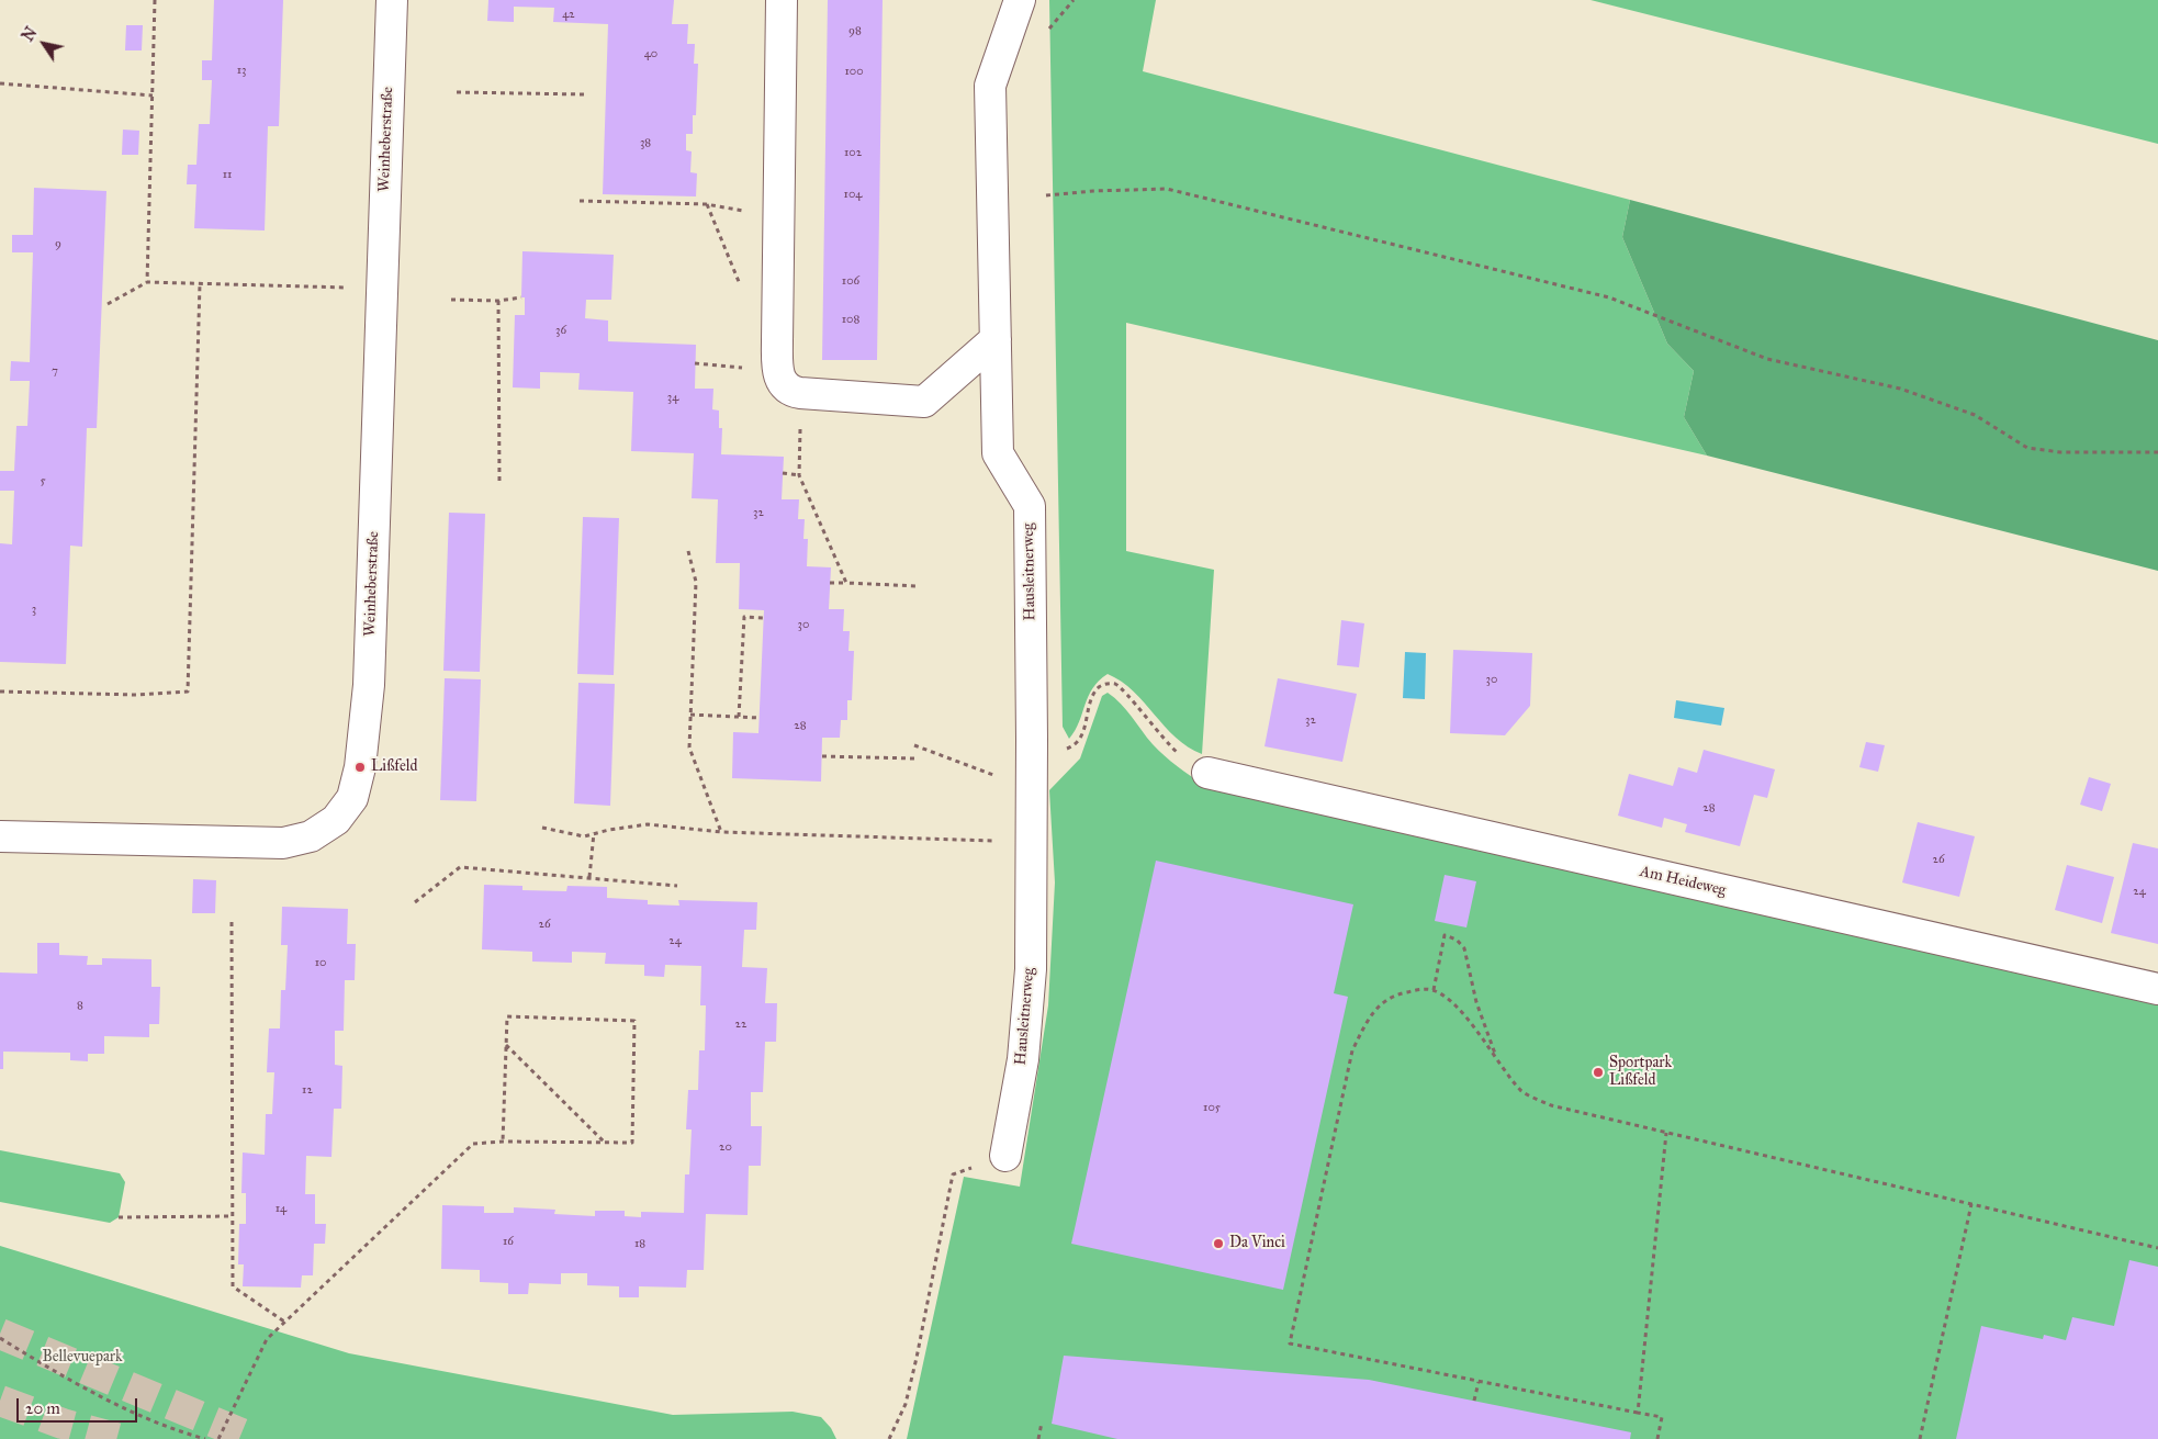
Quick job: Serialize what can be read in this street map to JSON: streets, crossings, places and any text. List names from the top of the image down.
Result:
{
  "streets": {
    "street": ["Weinheberstraße", "Hausleitnerweg", "Am Heideweg"]
  },
  "parks": ["Bellevuepark"],
  "places": ["Lißfeld", "Sportpark Lißfeld", "Da Vinci"],
  "house_numbers": [
    "42",
    "98",
    "40",
    "13",
    "100",
    "38",
    "102",
    "11",
    "104",
    "9",
    "106",
    "108",
    "36",
    "7",
    "34",
    "5",
    "32",
    "3",
    "30",
    "30",
    "32",
    "28",
    "28",
    "26",
    "24",
    "26",
    "24",
    "10",
    "8",
    "22",
    "12",
    "105",
    "20",
    "14",
    "16",
    "18"
  ],
  "scale_bar": "20 m",
  "north": "top left"
}
